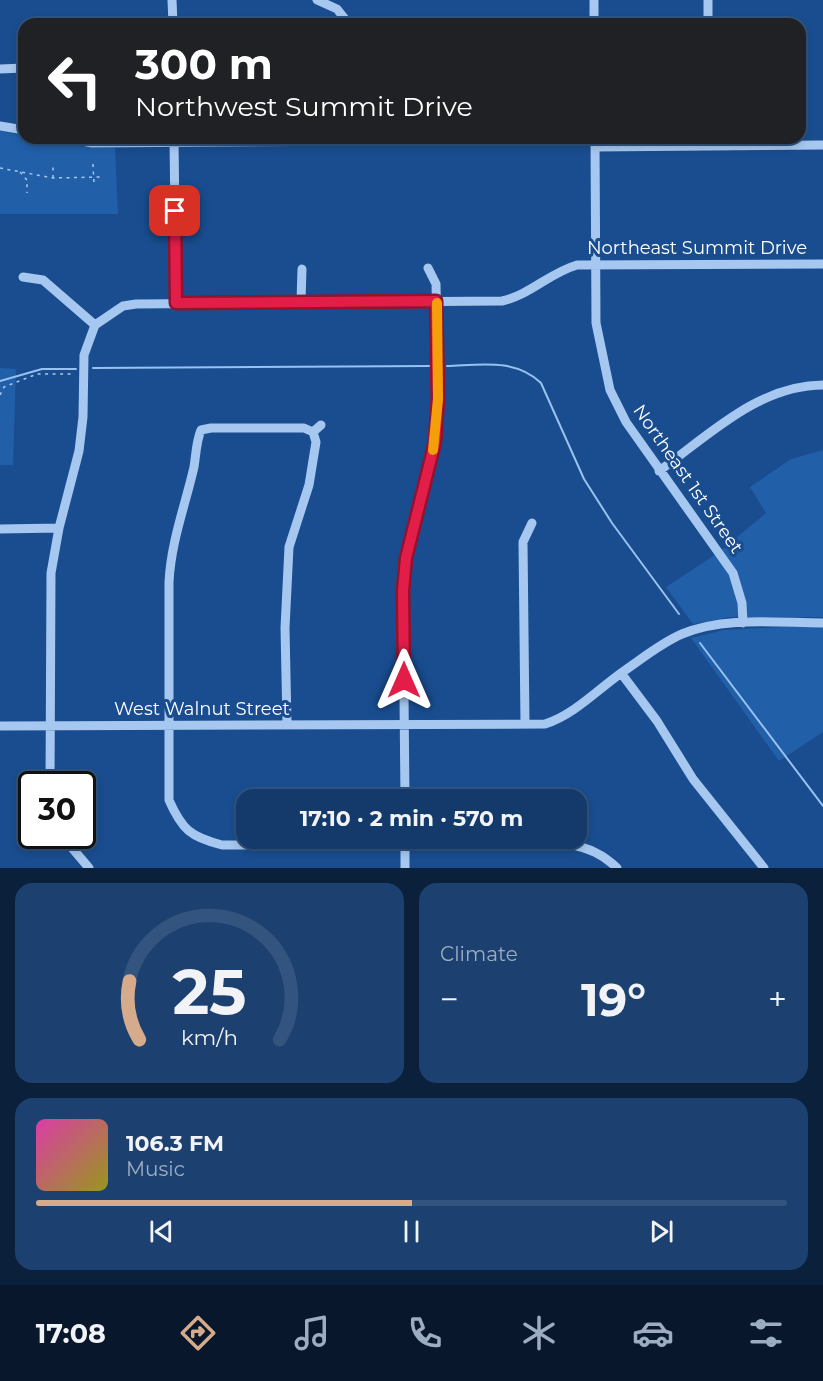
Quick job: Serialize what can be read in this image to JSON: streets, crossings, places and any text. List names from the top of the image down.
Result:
{
  "streets": {
    "street": ["Northeast Summit Drive", "Northeast 1st Street", "West Walnut Street"]
  },
  "crossings": [
    ["Northeast Summit Drive", "Northeast 1st Street"],
    ["Northeast 1st Street", "West Walnut Street"]
  ],
  "page": {
    "turn": ["300 m", "Northwest Summit Drive"],
    "limit": "30",
    "trip": "17:10 · 2 min · 570 m",
    "tile": "Climate",
    "heat": ["−", "19°", "+"],
    "song": ["106.3 FM", "Music"],
    "tabs": "17:08",
    "gauge": ["25", "km/h"]
  }
}
